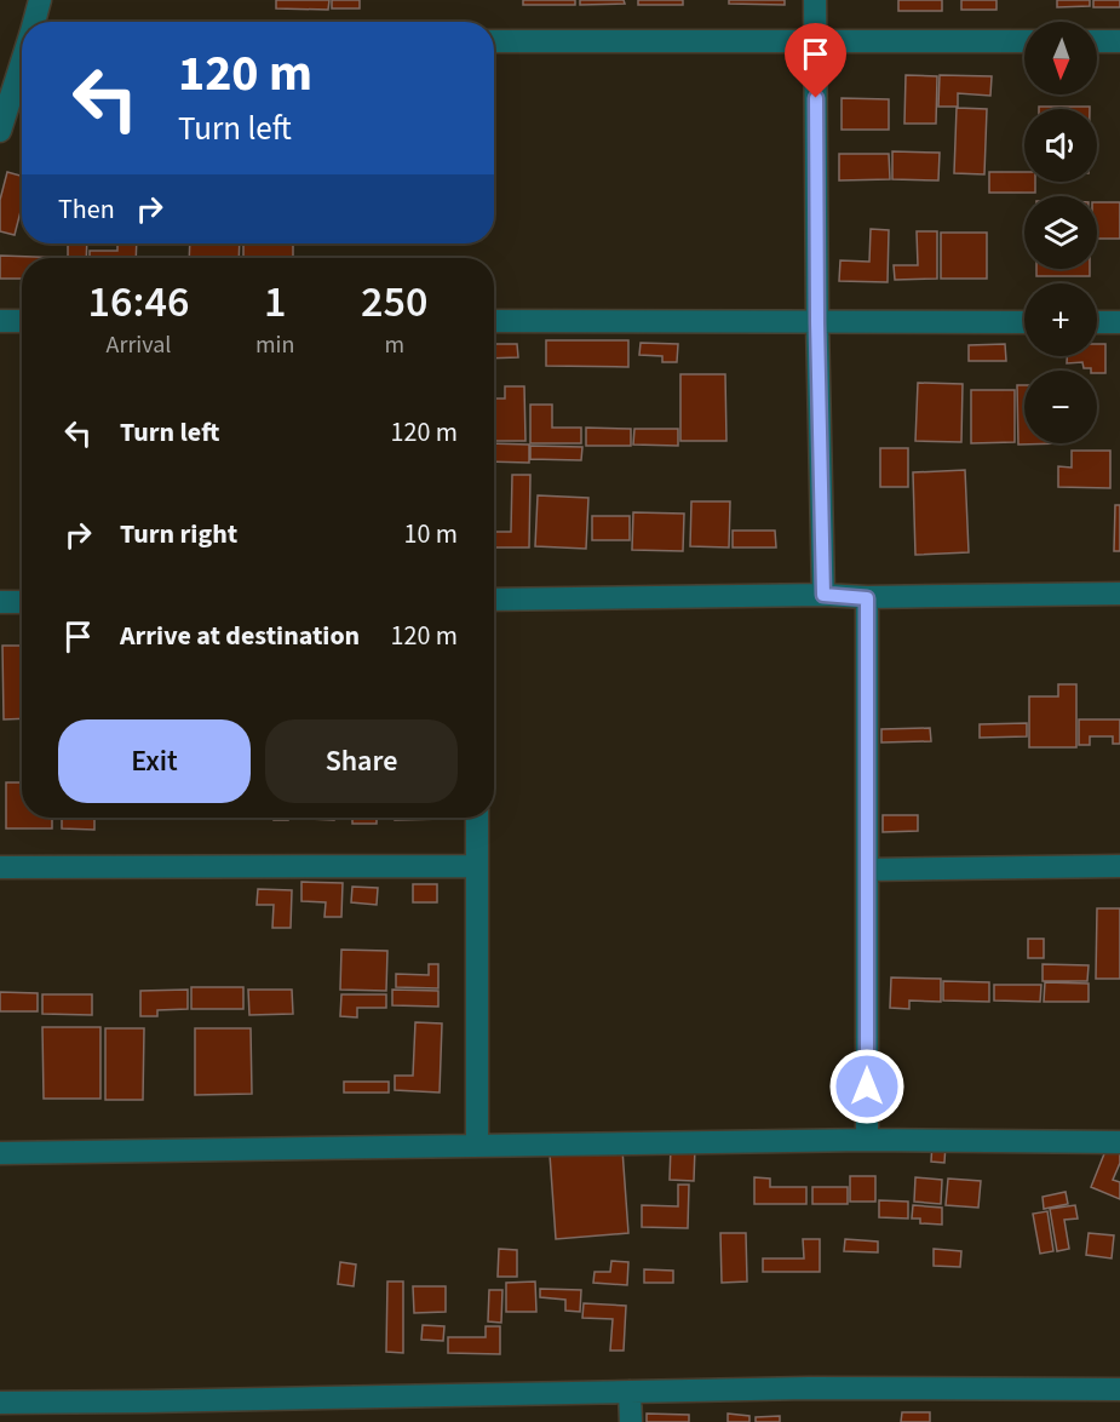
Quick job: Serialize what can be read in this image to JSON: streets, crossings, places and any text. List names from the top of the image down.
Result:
{
  "north": "bottom",
  "page": {
    "map_buttons": ["+", "−"],
    "turn": ["120 m", "Turn left"],
    "then": "Then",
    "eta": [
      "16:46",
      "Arrival",
      "1",
      "min",
      "250",
      "m"
    ],
    "list": [
      {
        "name": "Turn left",
        "value": "120 m"
      },
      {
        "name": "Turn right",
        "value": "10 m"
      },
      {
        "name": "Arrive at destination",
        "value": "120 m"
      }
    ],
    "buttons": ["Exit", "Share"]
  }
}
